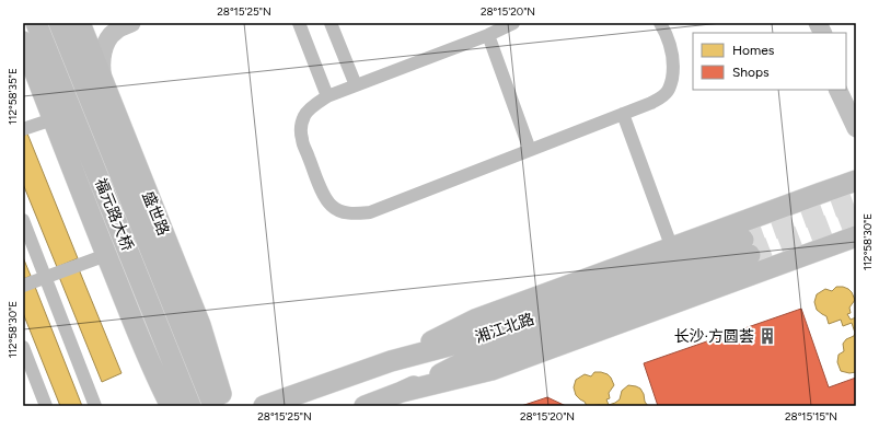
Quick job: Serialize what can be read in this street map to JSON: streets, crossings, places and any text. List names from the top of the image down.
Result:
{
  "streets": {
    "main road": ["盛世路", "福元路大桥", "湘江北路"]
  },
  "places": {
    "building": ["长沙·方圆荟"]
  },
  "legend": ["Homes", "Shops"],
  "coordinates": [
    "28°15'25\"N",
    "28°15'20\"N",
    "112°58'35\"E",
    "112°58'30\"E",
    "28°15'15\"N"
  ]
}
